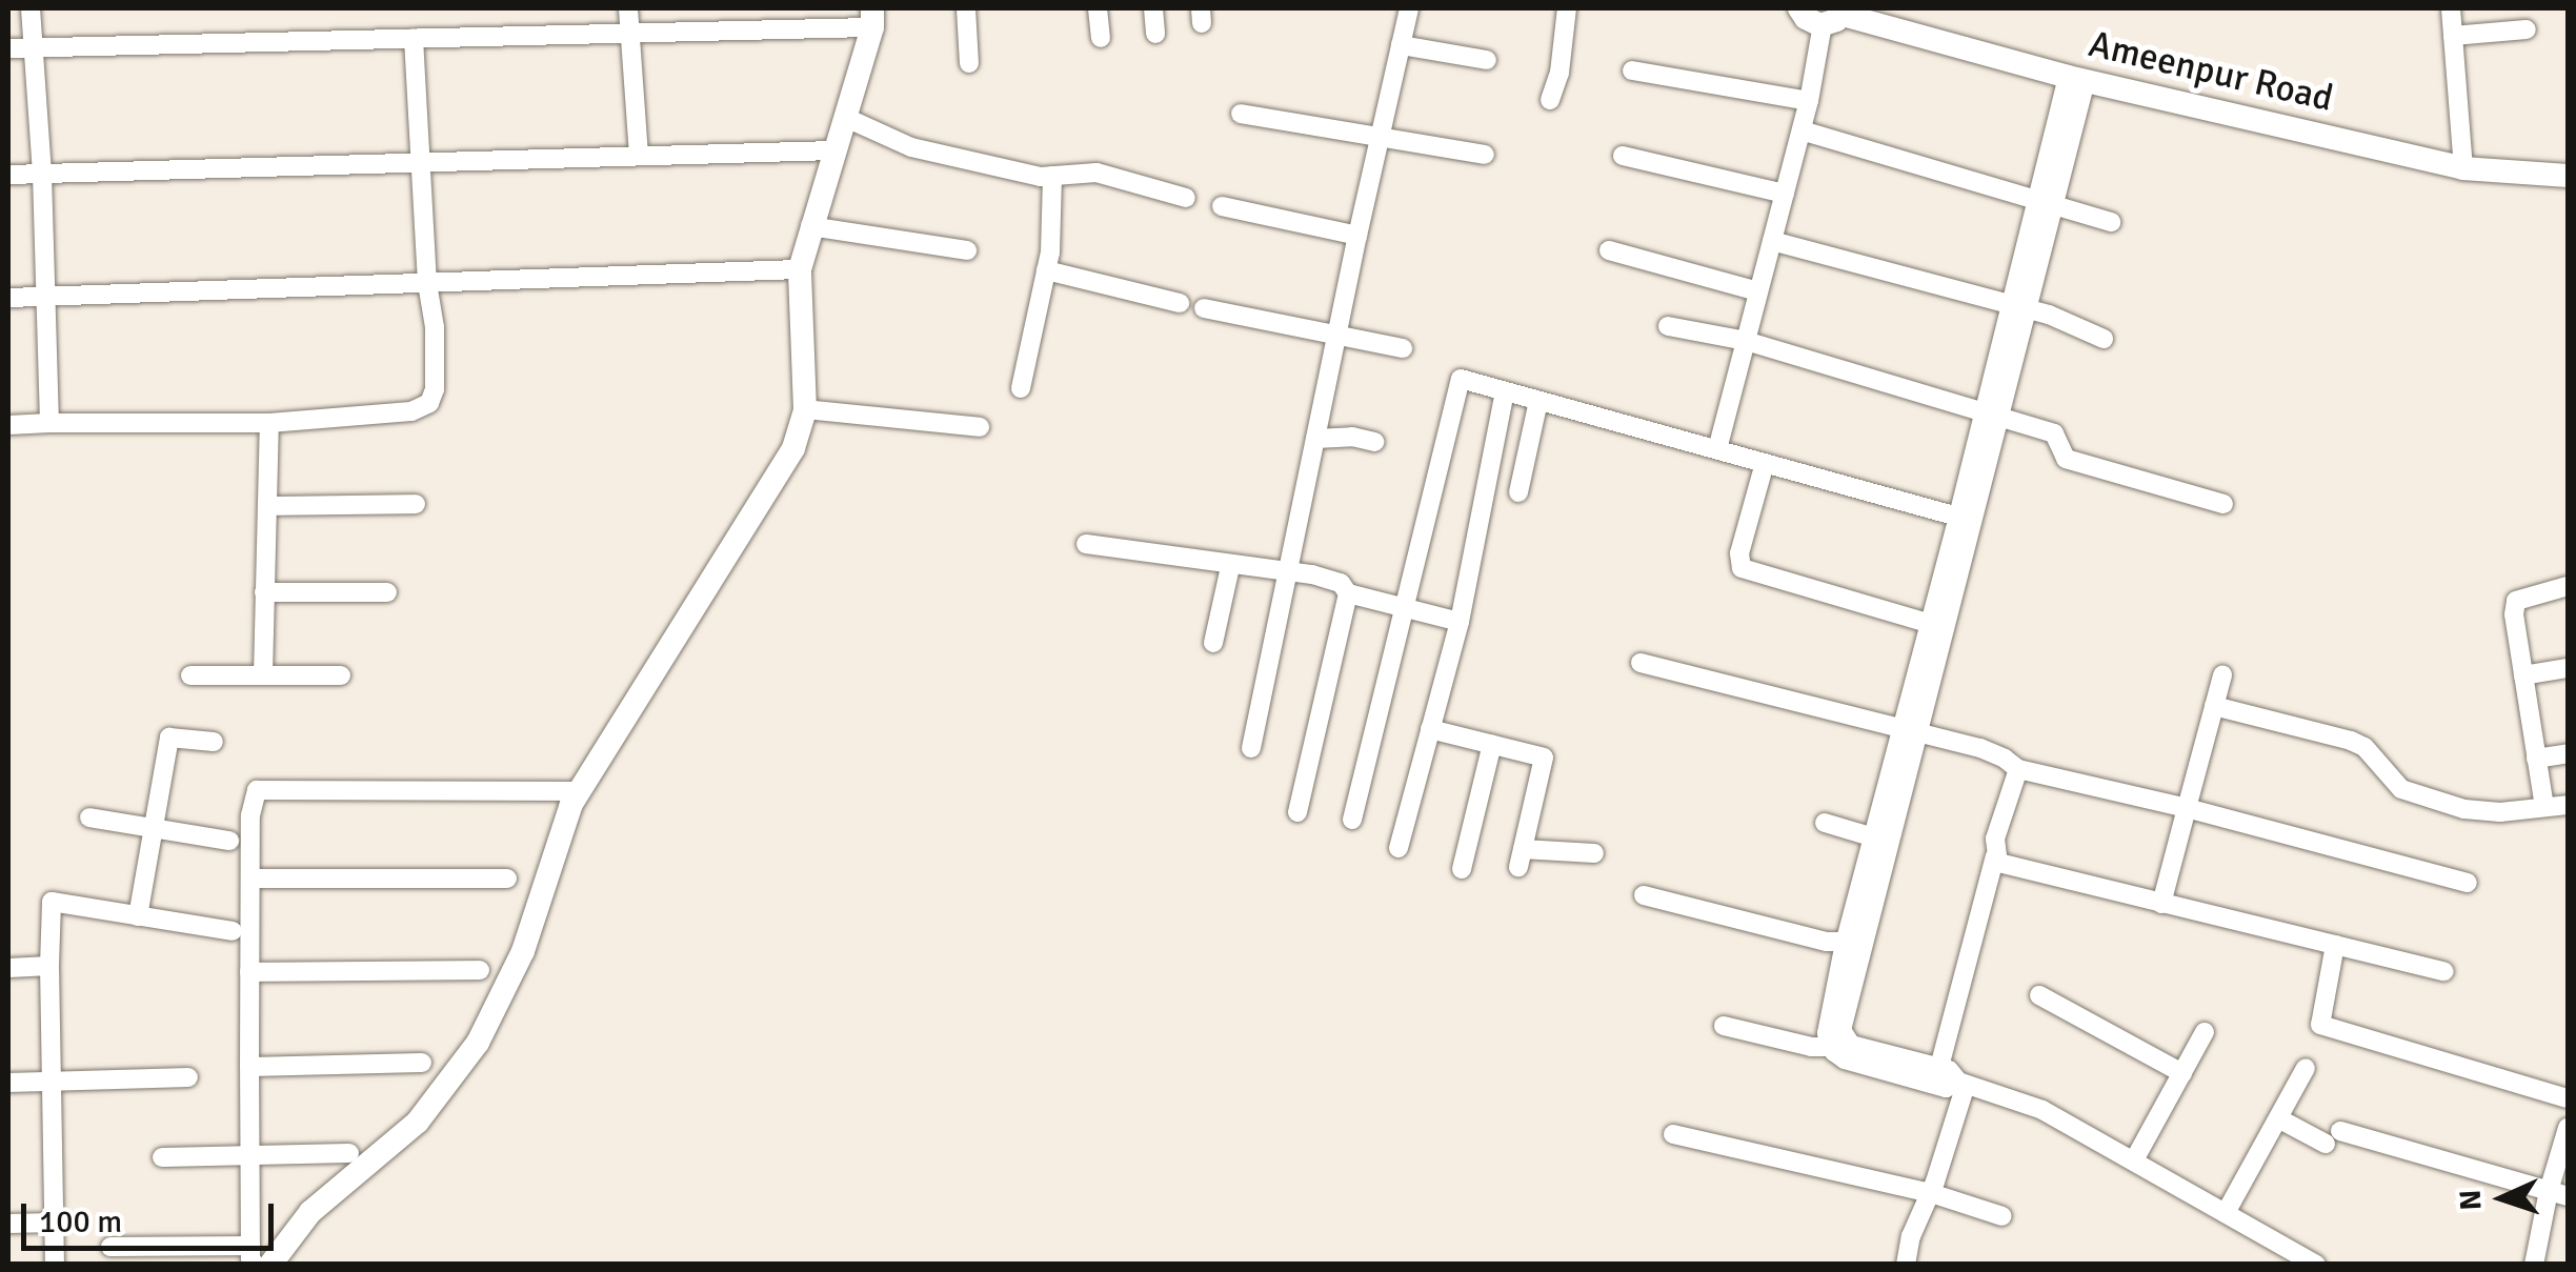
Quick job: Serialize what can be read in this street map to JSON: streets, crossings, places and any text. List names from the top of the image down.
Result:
{
  "streets": {
    "street": ["Ameenpur Road"]
  },
  "scale_bar": "100 m",
  "north": "left"
}
